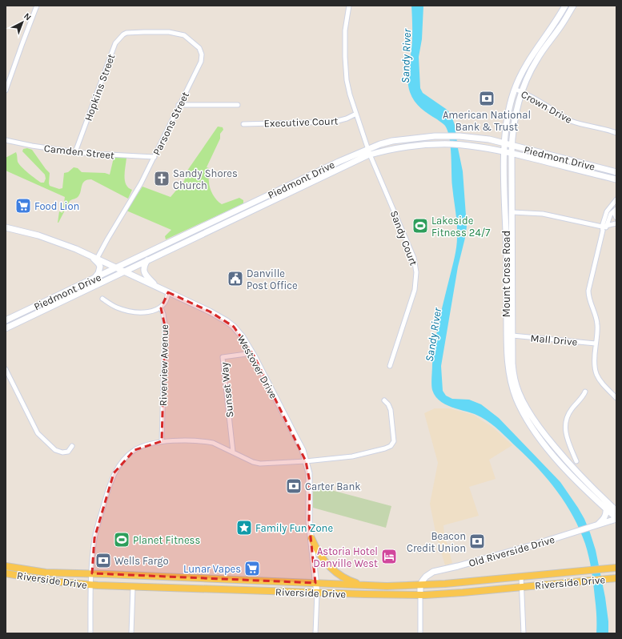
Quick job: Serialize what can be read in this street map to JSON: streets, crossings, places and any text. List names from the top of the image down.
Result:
{
  "streets": {
    "main road": [
      "Piedmont Drive",
      "Mount Cross Road",
      "Westover Drive",
      "Old Riverside Drive",
      "Riverside Drive"
    ],
    "street": [
      "Hopkins Street",
      "Crown Drive",
      "Executive Court",
      "Parsons Street",
      "Camden Street",
      "Sandy Court",
      "Mall Drive",
      "Riverview Avenue",
      "Sunset Way"
    ]
  },
  "crossings": [
    ["Hopkins Street", "Parsons Street"],
    ["Hopkins Street", "Camden Street"],
    ["Crown Drive", "Mount Cross Road"],
    ["Executive Court", "Sandy Court"],
    ["Parsons Street", "Camden Street"],
    ["Parsons Street", "Westover Drive"],
    ["Piedmont Drive", "Sandy Court"],
    ["Piedmont Drive", "Mount Cross Road"],
    ["Piedmont Drive", "Westover Drive"],
    ["Mount Cross Road", "Mall Drive"],
    ["Mount Cross Road", "Old Riverside Drive"],
    ["Westover Drive", "Sunset Way"],
    ["Westover Drive", "Riverside Drive"],
    ["Old Riverside Drive", "Riverside Drive"]
  ],
  "water": ["Sandy River"],
  "places": {
    "bank": [
      "American National Bank & Trust",
      "Carter Bank",
      "Beacon Credit Union",
      "Wells Fargo"
    ],
    "church": ["Sandy Shores Church"],
    "supermarket": ["Food Lion", "Lunar Vapes"],
    "sports": ["Lakeside Fitness 24/7", "Planet Fitness"],
    "public building": ["Danville Post Office"],
    "place": ["Family Fun Zone"],
    "hotel": ["Astoria Hotel Danville West"]
  },
  "north": "top right"
}
